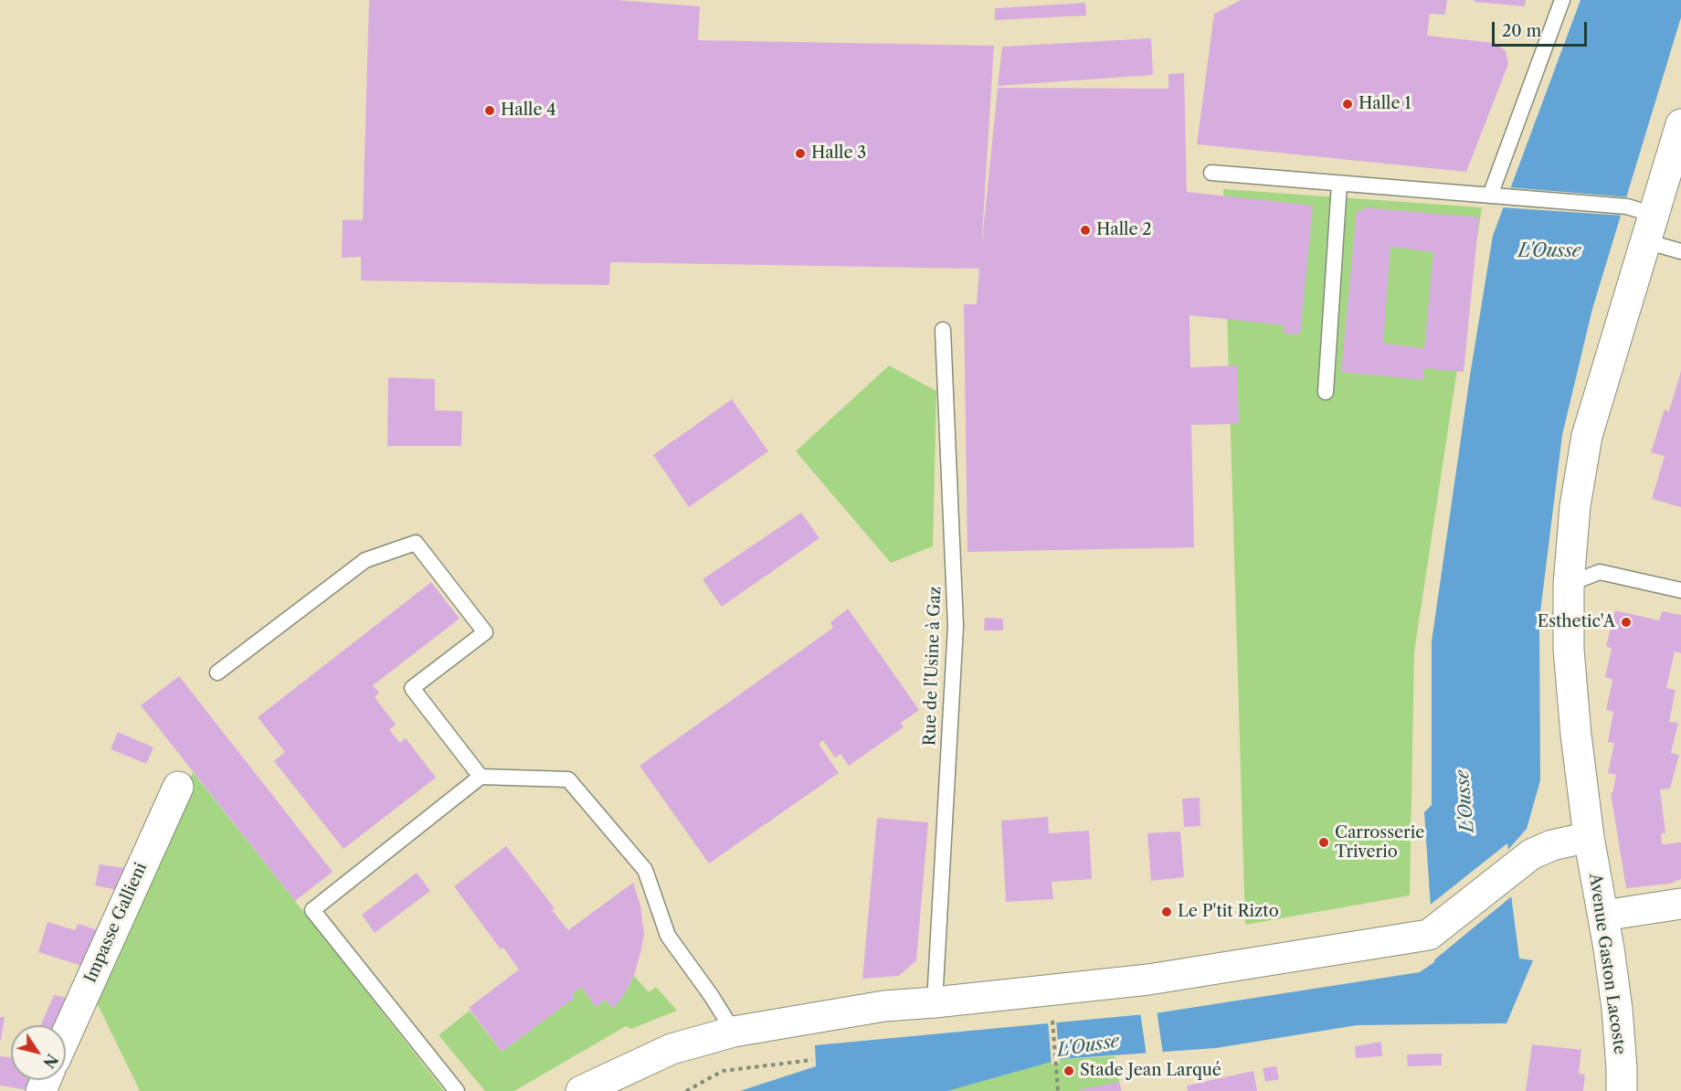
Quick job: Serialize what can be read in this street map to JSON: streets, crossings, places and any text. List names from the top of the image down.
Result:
{
  "streets": {
    "main road": ["Impasse Gallieni", "Avenue Gaston Lacoste"],
    "lane": ["Rue de l'Usine à Gaz"]
  },
  "water": ["L'Ousse"],
  "places": [
    "Halle 1",
    "Halle 4",
    "Halle 3",
    "Halle 2",
    "Esthetic'A",
    "Carrosserie Triverio",
    "Le P'tit Rizto",
    "Stade Jean Larqué"
  ],
  "scale_bar": "20 m",
  "north": "bottom right"
}
